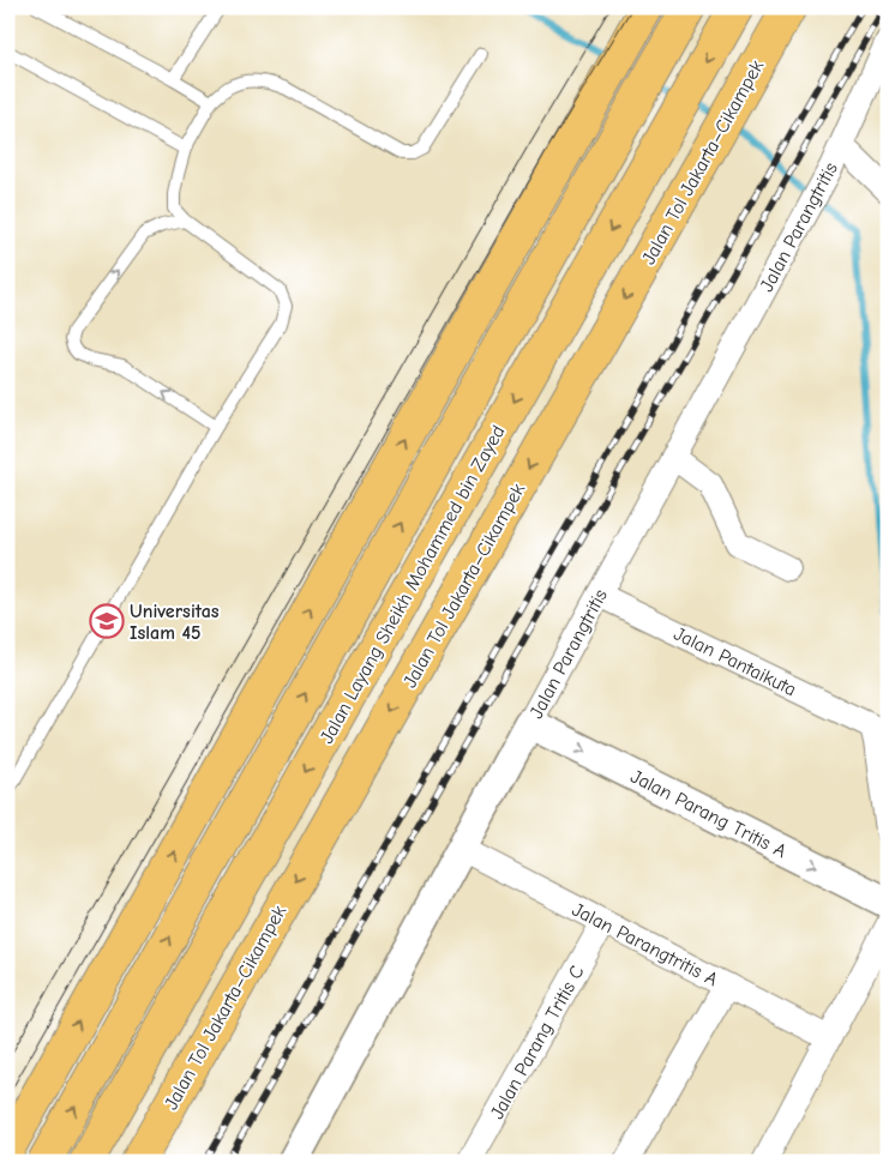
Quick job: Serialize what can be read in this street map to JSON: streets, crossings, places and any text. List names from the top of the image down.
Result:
{
  "streets": {
    "highway": ["Jalan Tol Jakarta–Cikampek", "Jalan Layang Sheikh Mohammed bin Zayed"],
    "street": [
      "Jalan Parangtritis",
      "Jalan Pantaikuta",
      "Jalan Parang Tritis A",
      "Jalan Parangtritis A",
      "Jalan Parang Tritis C"
    ]
  },
  "crossings": [
    ["Jalan Parangtritis", "Jalan Pantaikuta"],
    ["Jalan Parangtritis", "Jalan Parang Tritis A"],
    ["Jalan Parangtritis", "Jalan Parangtritis A"],
    ["Jalan Parangtritis A", "Jalan Parang Tritis C"]
  ],
  "one_way": ["Jalan Parang Tritis A"],
  "places": {
    "school or university": ["Universitas Islam 45"]
  }
}
